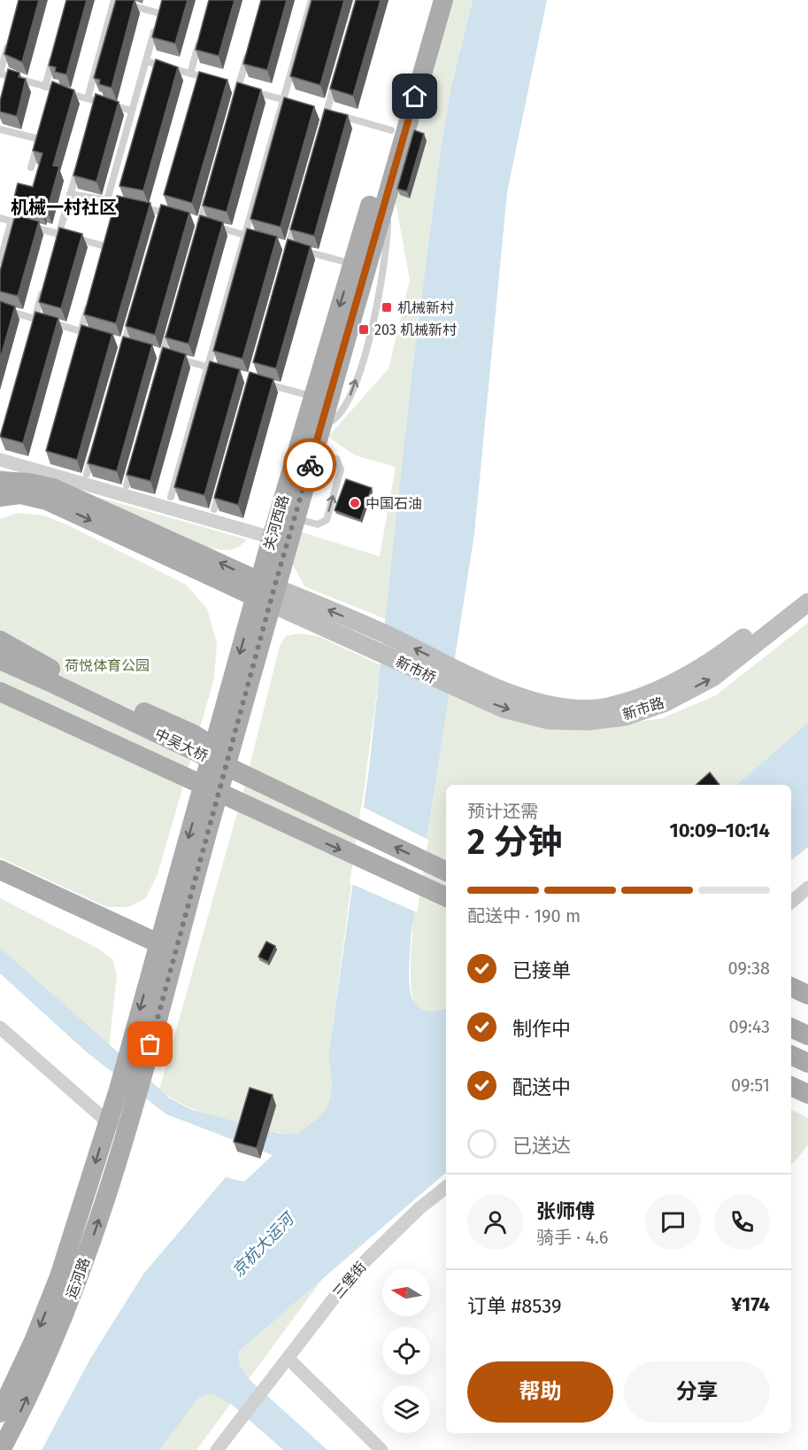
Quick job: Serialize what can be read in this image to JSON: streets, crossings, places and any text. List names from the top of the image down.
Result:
{
  "streets": {
    "main road": ["关河西路", "中吴大桥", "运河路"],
    "street": ["新市桥", "新市路", "三堡街"]
  },
  "crossings": [
    ["关河西路", "新市桥"],
    ["关河西路", "运河路"],
    ["新市桥", "新市路"]
  ],
  "districts": ["机械一村社区"],
  "water": ["京杭大运河"],
  "parks": ["荷悦体育公园"],
  "places": {
    "transit": ["机械新村", "203 机械新村"],
    "other": ["中国石油"]
  },
  "north": "left",
  "page": {
    "heading": ["2 分钟", "预计还需", "10:09–10:14"],
    "panel": [
      "张师傅",
      "骑手 · 4.6",
      "订单 #8539",
      "¥174"
    ],
    "bar": "配送中 · 190 m",
    "list": [
      ["已接单", "09:38"],
      ["制作中", "09:43"],
      ["配送中", "09:51"],
      "已送达"
    ],
    "buttons": ["帮助", "分享"]
  }
}
